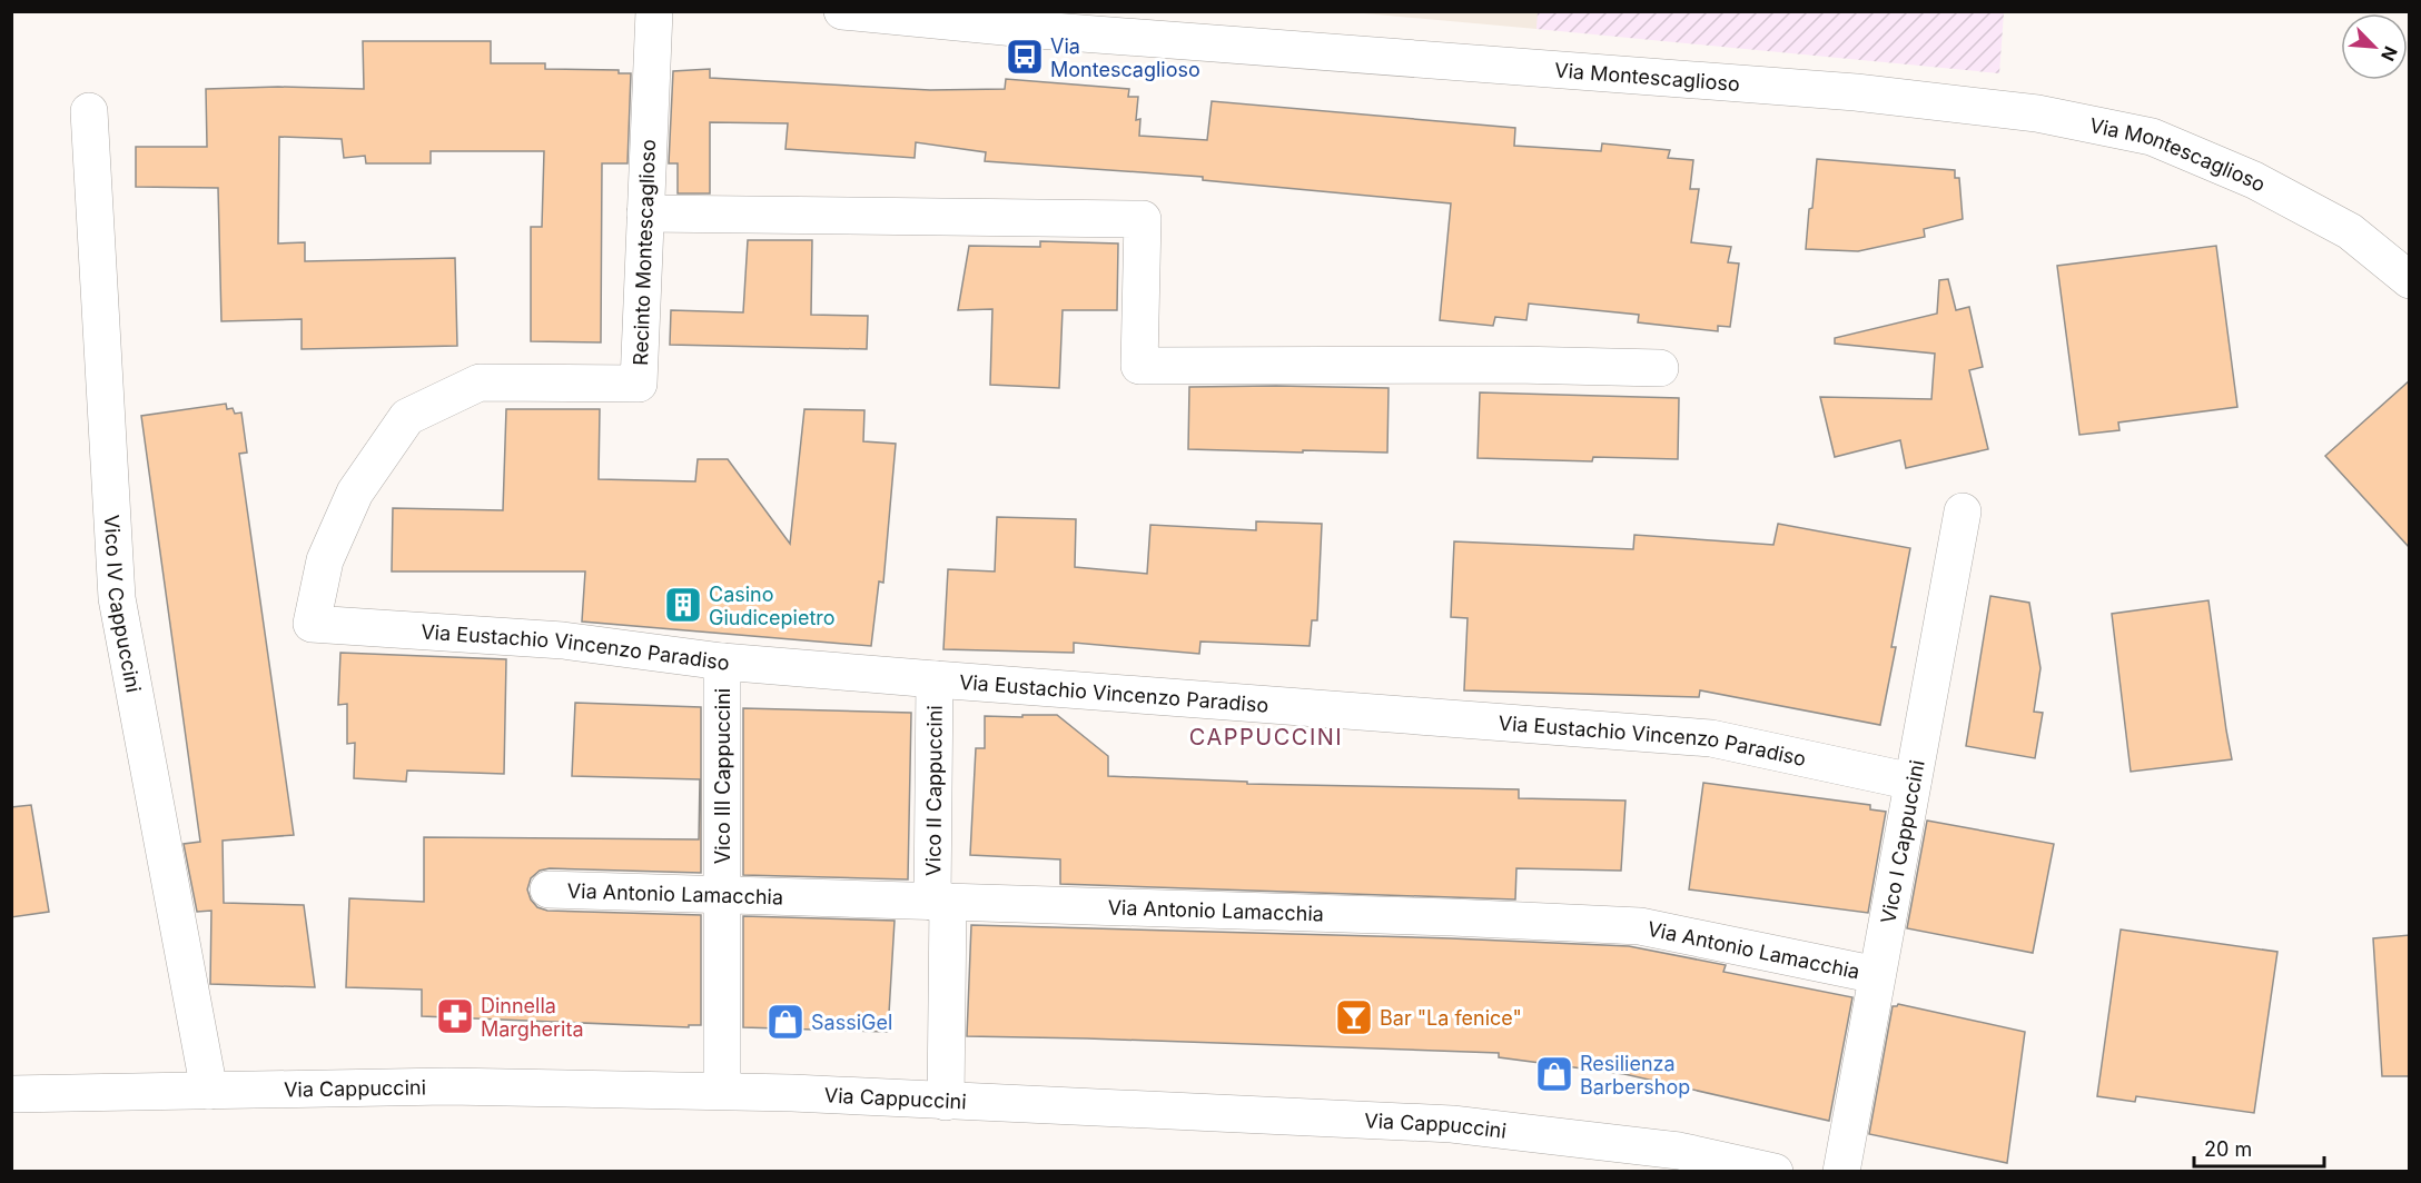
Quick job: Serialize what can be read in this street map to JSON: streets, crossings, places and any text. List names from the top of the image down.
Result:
{
  "streets": {
    "street": [
      "Via Montescaglioso",
      "Recinto Montescaglioso",
      "Vico IV Cappuccini",
      "Via Eustachio Vincenzo Paradiso",
      "Vico III Cappuccini",
      "Vico II Cappuccini",
      "Vico I Cappuccini",
      "Via Antonio Lamacchia",
      "Via Cappuccini"
    ]
  },
  "crossings": [
    ["Recinto Montescaglioso", "Via Eustachio Vincenzo Paradiso"],
    ["Vico IV Cappuccini", "Via Cappuccini"],
    ["Via Eustachio Vincenzo Paradiso", "Vico III Cappuccini"],
    ["Via Eustachio Vincenzo Paradiso", "Vico II Cappuccini"],
    ["Via Eustachio Vincenzo Paradiso", "Vico I Cappuccini"],
    ["Vico III Cappuccini", "Via Antonio Lamacchia"],
    ["Vico III Cappuccini", "Via Cappuccini"],
    ["Vico II Cappuccini", "Via Antonio Lamacchia"],
    ["Vico II Cappuccini", "Via Cappuccini"],
    ["Vico I Cappuccini", "Via Antonio Lamacchia"]
  ],
  "districts": ["CAPPUCCINI"],
  "places": {
    "bus stop": ["Via Montescaglioso"],
    "building": ["Casino Giudicepietro"],
    "pharmacy": ["Dinnella Margherita"],
    "bar": ["Bar \"La fenice\""],
    "shop": ["SassiGel", "Resilienza Barbershop"]
  },
  "scale_bar": "20 m",
  "north": "bottom right"
}
